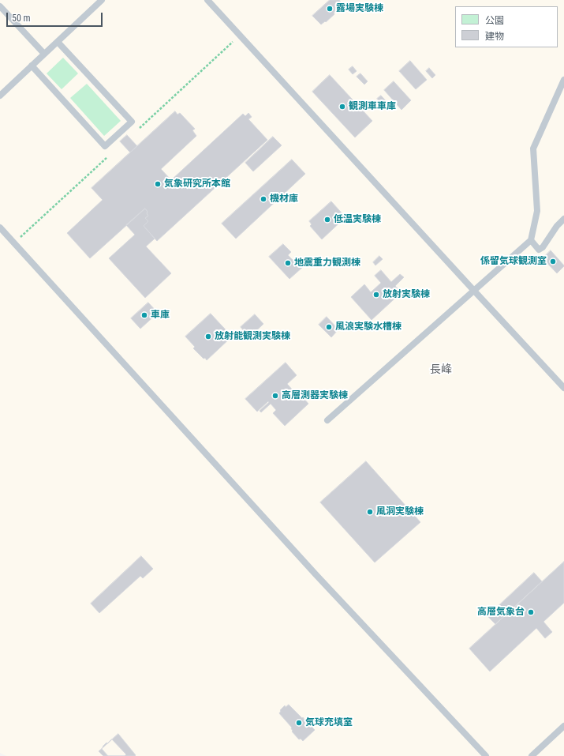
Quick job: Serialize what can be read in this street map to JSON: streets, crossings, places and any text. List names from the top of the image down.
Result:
{
  "districts": ["長峰"],
  "places": [
    "露場実験棟",
    "観測車車庫",
    "気象研究所本館",
    "機材庫",
    "低温実験棟",
    "係留気球観測室",
    "地震重力観測棟",
    "放射実験棟",
    "車庫",
    "風浪実験水槽棟",
    "放射能観測実験棟",
    "高層測器実験棟",
    "風洞実験棟",
    "高層気象台",
    "気球充填室"
  ],
  "legend": ["公園", "建物"],
  "scale_bar": "50 m"
}
